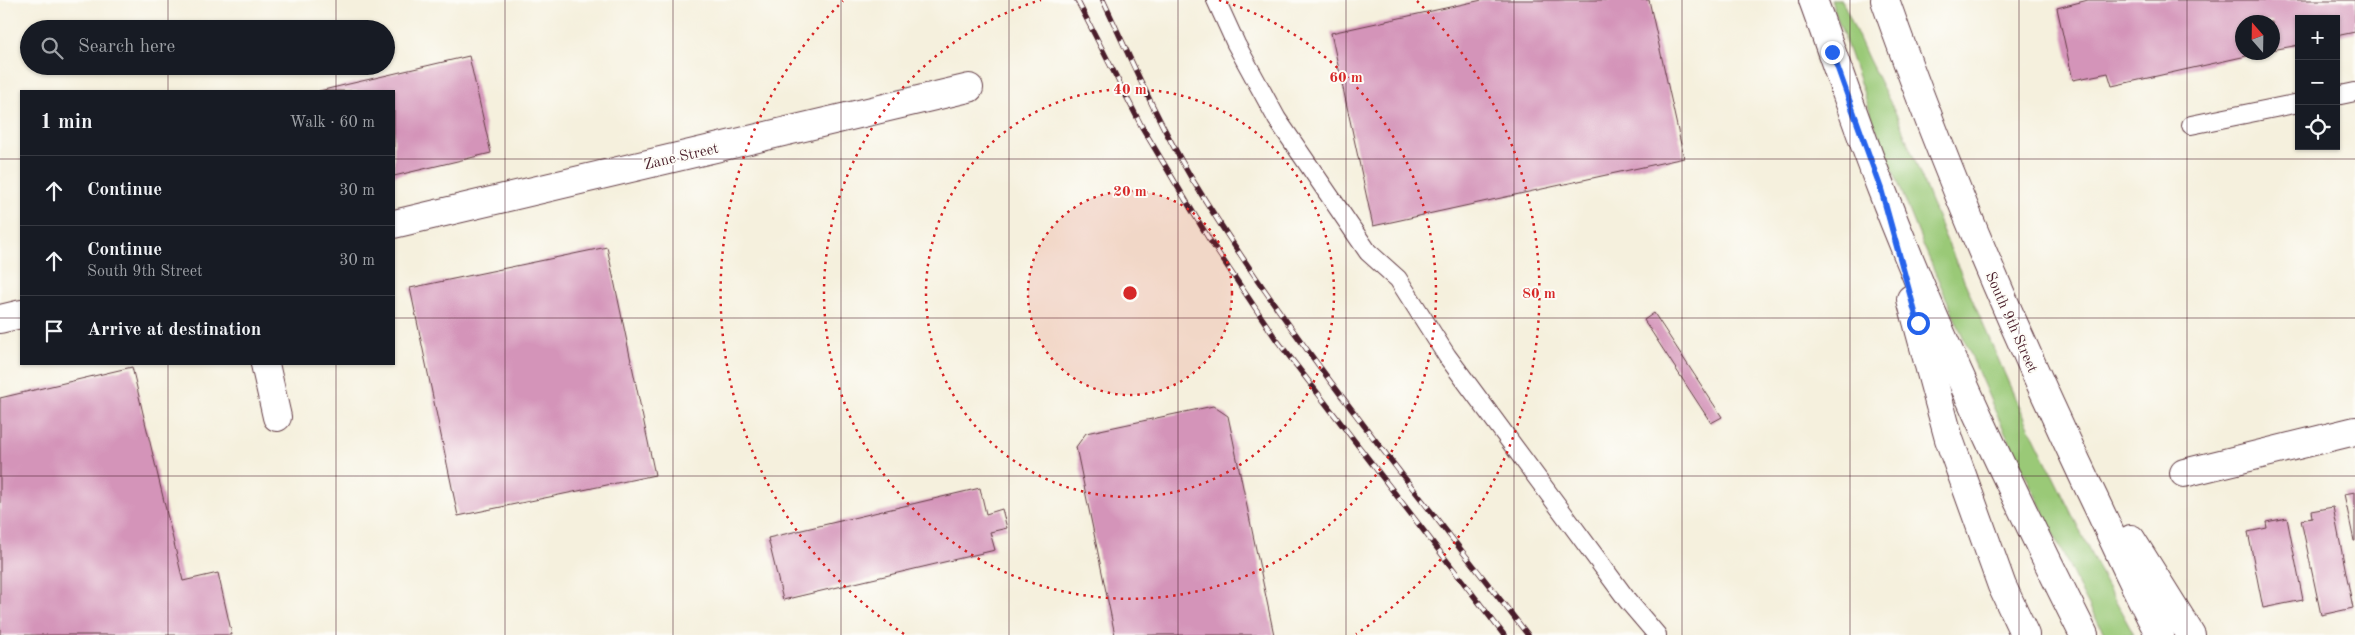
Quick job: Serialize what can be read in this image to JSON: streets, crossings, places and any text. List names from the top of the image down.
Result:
{
  "streets": {
    "main road": ["Zane Street", "South 9th Street"]
  },
  "north": "top",
  "page": {
    "map_buttons": ["+", "−"],
    "search": "Search here",
    "heading": ["1 min", "Walk · 60 m"],
    "list": [
      ["Continue", "30 m"],
      ["Continue", "South 9th Street", "30 m"],
      "Arrive at destination"
    ]
  },
  "rings": [
    "60 m",
    "40 m",
    "20 m",
    "80 m"
  ]
}
